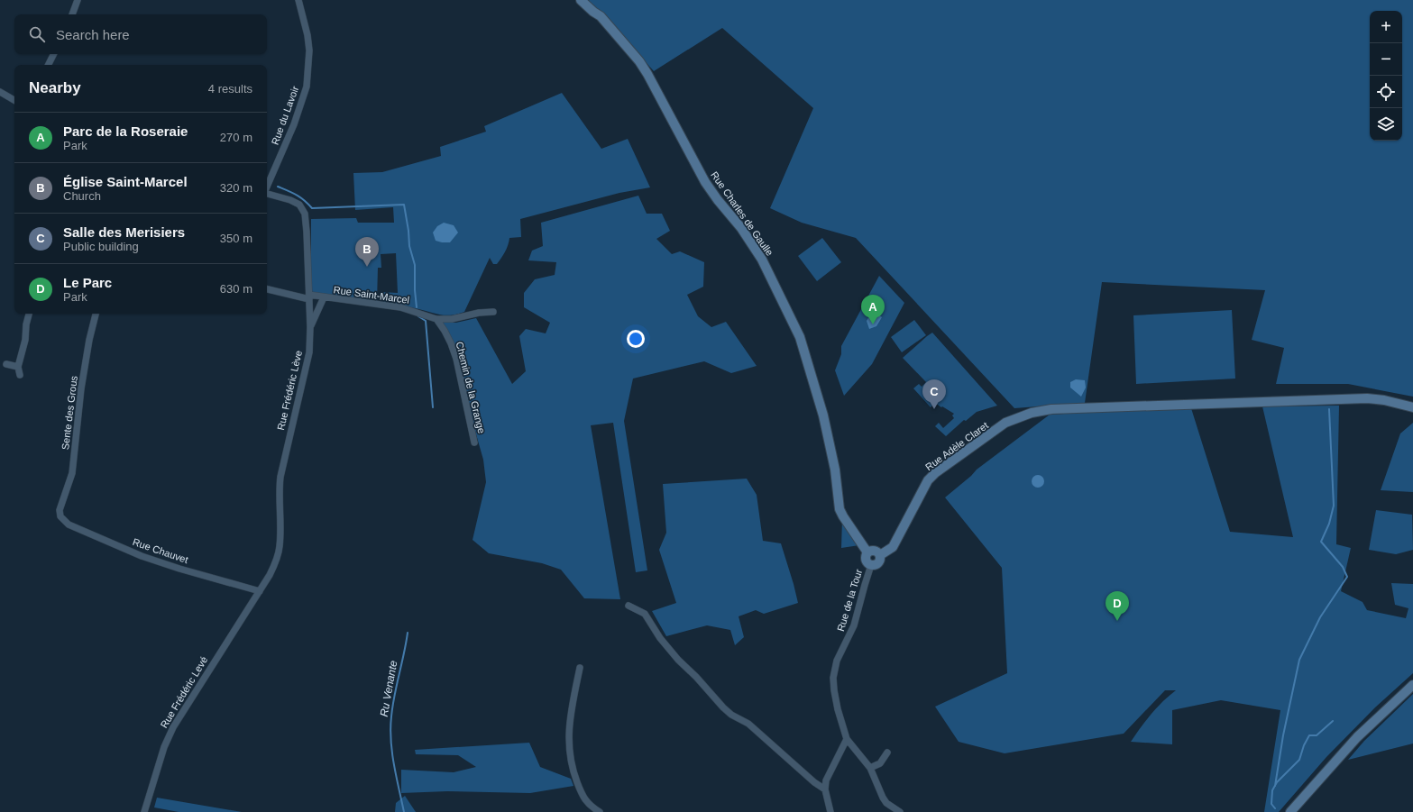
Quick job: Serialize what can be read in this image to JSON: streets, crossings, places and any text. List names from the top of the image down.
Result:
{
  "streets": {
    "street": [
      "Rue du Lavoir",
      "Rue Charles de Gaulle",
      "Rue Saint-Marcel",
      "Chemin de la Grange",
      "Rue Frédéric Lève",
      "Sente des Grous",
      "Rue Adèle Claret",
      "Rue Chauvet",
      "Rue de la Tour",
      "Rue Frédéric Levé"
    ]
  },
  "crossings": [
    ["Rue Charles de Gaulle", "Rue Adèle Claret"],
    ["Rue Charles de Gaulle", "Rue de la Tour"],
    ["Rue Saint-Marcel", "Chemin de la Grange"],
    ["Rue Saint-Marcel", "Rue Frédéric Lève"],
    ["Rue Frédéric Lève", "Rue Chauvet"],
    ["Rue Frédéric Lève", "Rue Frédéric Levé"],
    ["Sente des Grous", "Rue Chauvet"],
    ["Rue Adèle Claret", "Rue de la Tour"],
    ["Rue Chauvet", "Rue Frédéric Levé"]
  ],
  "water": ["Ru Venante"],
  "page": {
    "map_buttons": ["+", "−"],
    "search": "Search here",
    "heading": ["Nearby", "4 results"],
    "list": [
      {
        "mark": "A",
        "name": "Parc de la Roseraie",
        "note": "Park",
        "value": "270 m"
      },
      {
        "mark": "B",
        "name": "Église Saint-Marcel",
        "note": "Church",
        "value": "320 m"
      },
      {
        "mark": "C",
        "name": "Salle des Merisiers",
        "note": "Public building",
        "value": "350 m"
      },
      {
        "mark": "D",
        "name": "Le Parc",
        "note": "Park",
        "value": "630 m"
      }
    ],
    "pins": [
      "B",
      "A",
      "C",
      "D"
    ]
  }
}
